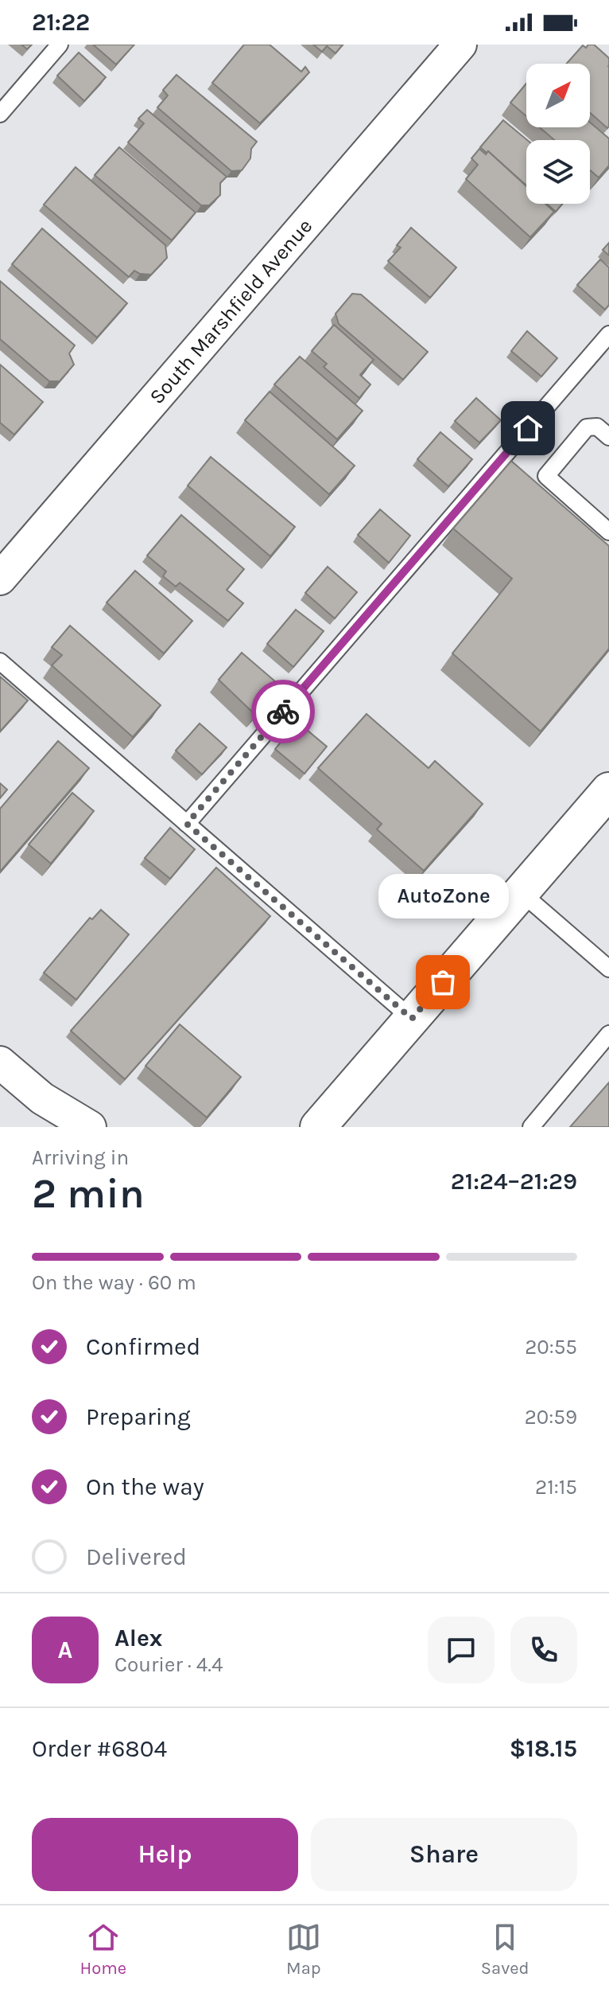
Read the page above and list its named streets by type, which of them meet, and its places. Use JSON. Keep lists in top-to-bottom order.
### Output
{
  "streets": {
    "street": ["South Marshfield Avenue"]
  },
  "places": ["AutoZone"],
  "north": "top right",
  "page": {
    "status": "21:22",
    "bubble": "AutoZone",
    "heading": ["2 min", "Arriving in", "21:24–21:29"],
    "panel": [
      "Alex",
      "Courier · 4.4",
      "Order #6804",
      "$18.15"
    ],
    "bar": "On the way · 60 m",
    "list": [
      ["Confirmed", "20:55"],
      ["Preparing", "20:59"],
      ["On the way", "21:15"],
      "Delivered"
    ],
    "round": "A",
    "buttons": ["Help", "Share"],
    "tabs": ["Home", "Map", "Saved"]
  }
}
